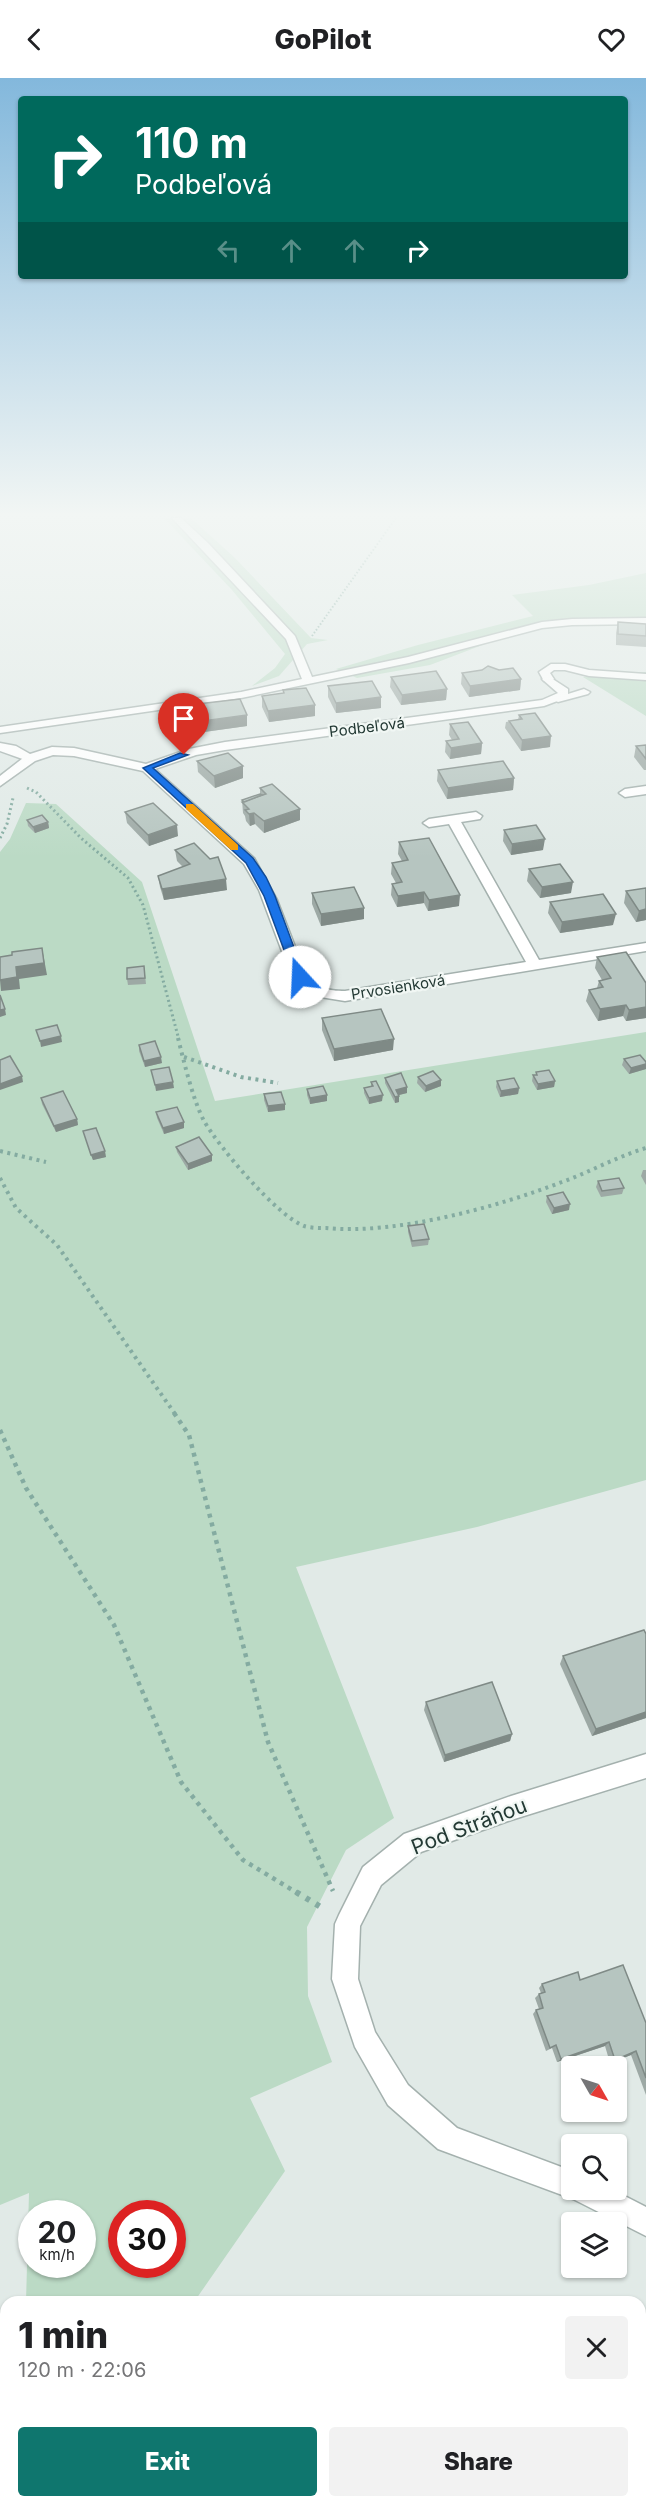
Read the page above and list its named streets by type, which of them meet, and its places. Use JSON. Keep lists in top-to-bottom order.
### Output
{
  "streets": {
    "street": ["Podbeľová", "Prvosienková", "Pod Stráňou"]
  },
  "crossings": [
    ["Podbeľová", "Prvosienková"]
  ],
  "north": "bottom right",
  "page": {
    "header": "GoPilot",
    "turn": ["110 m", "Podbeľová"],
    "speed": "20 km/h",
    "limit": "30",
    "heading": ["1 min", "120 m · 22:06"],
    "buttons": ["Exit", "Share"]
  }
}
